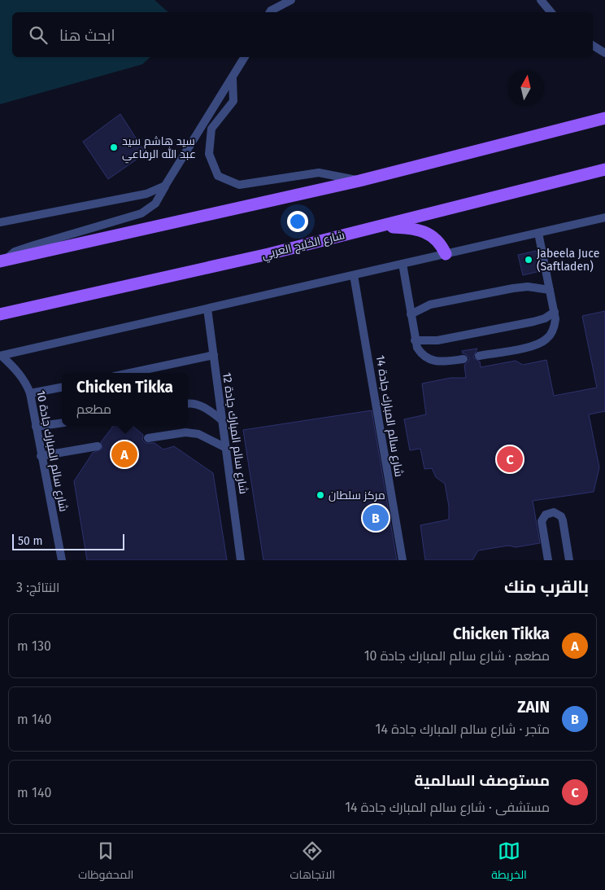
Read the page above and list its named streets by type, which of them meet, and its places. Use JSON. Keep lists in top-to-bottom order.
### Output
{
  "streets": {
    "main road": ["شارع الخليج العربي"],
    "street": ["شارع سالم المبارك جادة 14", "شارع سالم المبارك جادة 12", "شارع سالم المبارك جادة 10"]
  },
  "places": ["سيد هاشم سيد عبد الله الرفاعي", "Jabeela Juce (Saftladen)", "مركز سلطان"],
  "scale_bar": "50 m",
  "north": "top",
  "page": {
    "search": "ابحث هنا",
    "popup": ["Chicken Tikka", "مطعم"],
    "pins": ["A", "C", "B"],
    "scale": "50 m",
    "heading": ["بالقرب منك", "النتائج: 3"],
    "list": [
      {
        "mark": "A",
        "name": "Chicken Tikka",
        "note": "مطعم · شارع سالم المبارك جادة 10",
        "value": "130 m"
      },
      {
        "mark": "B",
        "name": "ZAIN",
        "note": "متجر · شارع سالم المبارك جادة 14",
        "value": "140 m"
      },
      {
        "mark": "C",
        "name": "مستوصف السالمية",
        "note": "مستشفى · شارع سالم المبارك جادة 14",
        "value": "140 m"
      }
    ],
    "nav": ["الخريطة", "الاتجاهات", "المحفوظات"]
  }
}
